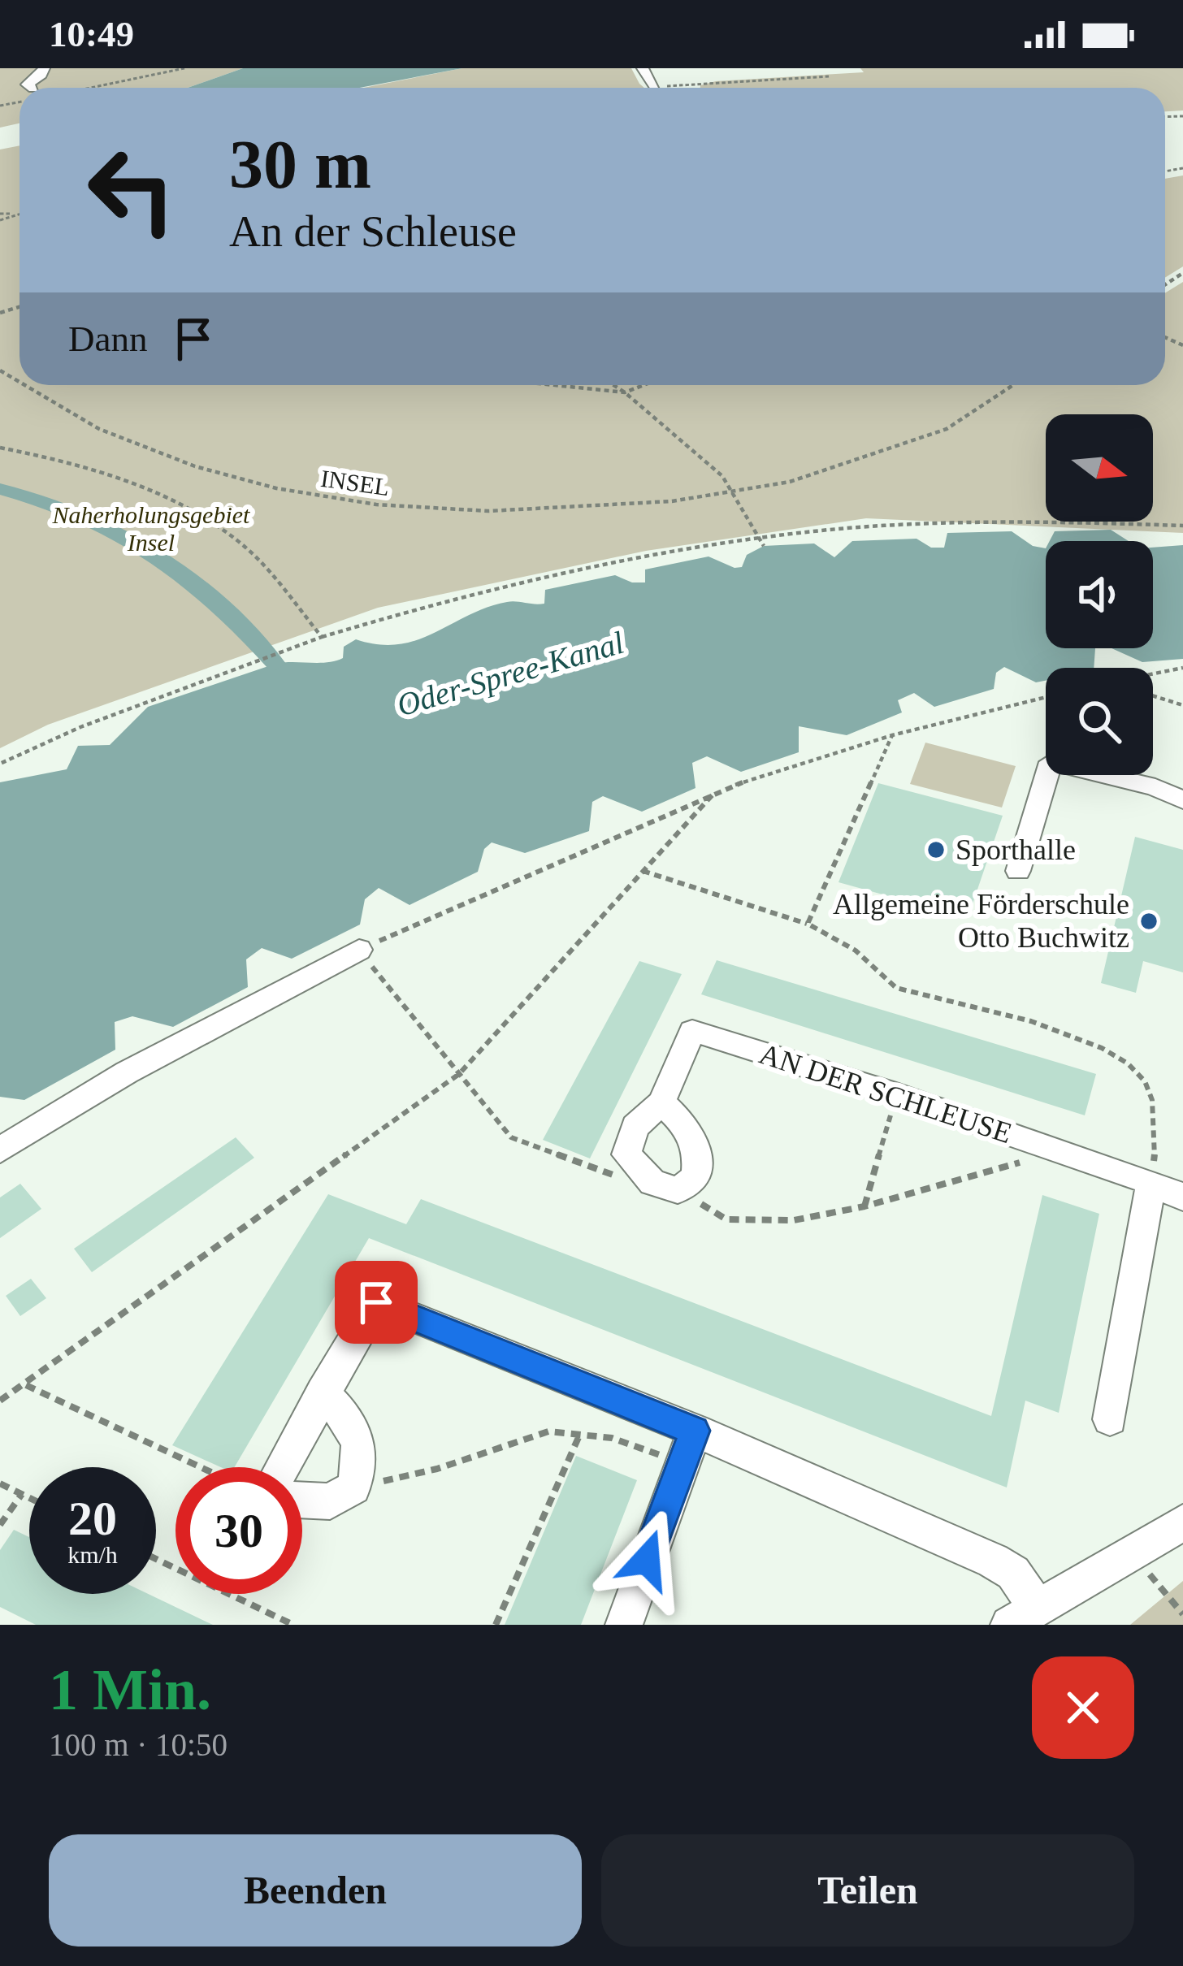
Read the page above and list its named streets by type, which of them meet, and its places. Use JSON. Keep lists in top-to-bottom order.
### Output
{
  "streets": {
    "street": ["AN DER SCHLEUSE"],
    "path": ["INSEL"]
  },
  "water": ["Oder-Spree-Kanal"],
  "parks": ["Naherholungsgebiet Insel"],
  "places": ["Sporthalle", "Allgemeine Förderschule Otto Buchwitz"],
  "north": "right",
  "page": {
    "status": "10:49",
    "turn": ["30 m", "An der Schleuse"],
    "then": "Dann",
    "speed": "20 km/h",
    "limit": "30",
    "heading": ["1 Min.", "100 m · 10:50"],
    "buttons": ["Beenden", "Teilen"]
  }
}
